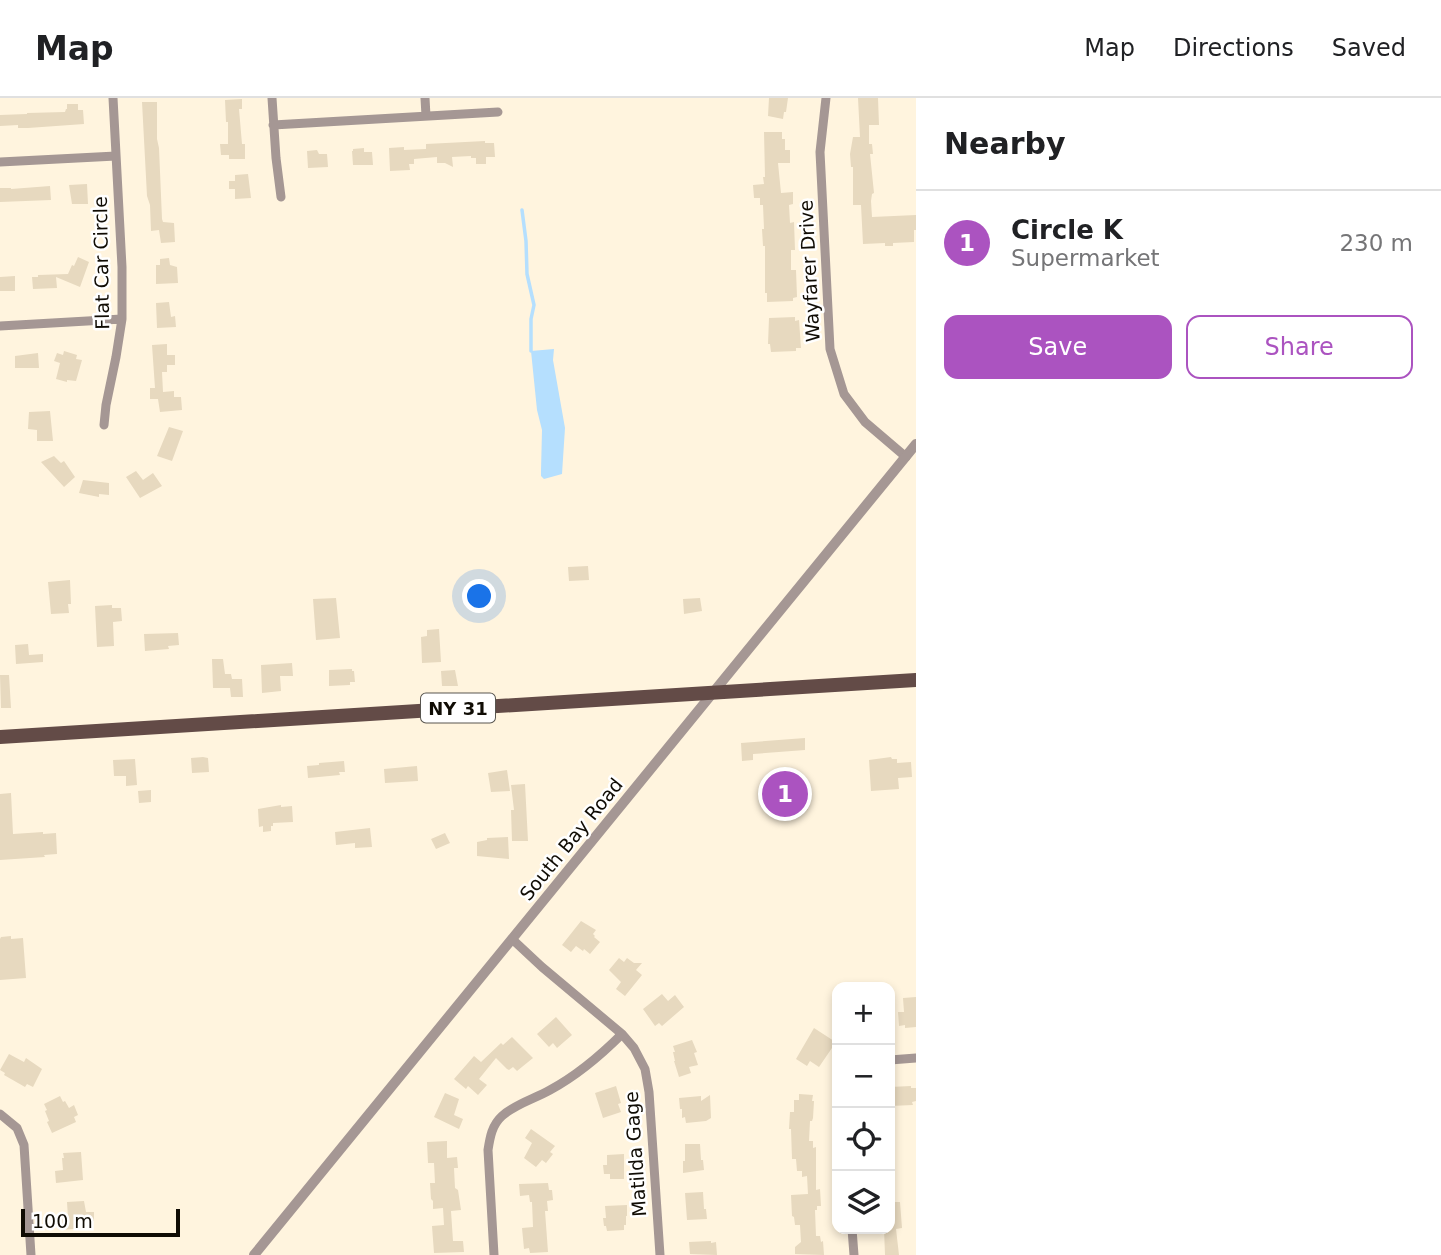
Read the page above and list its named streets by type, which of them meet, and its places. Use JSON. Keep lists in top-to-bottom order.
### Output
{
  "streets": {
    "main road": ["NY 31"],
    "street": [
      "Flat Car Circle",
      "Wayfarer Drive",
      "South Bay Road",
      "Matilda Gage"
    ]
  },
  "crossings": [
    ["Wayfarer Drive", "South Bay Road"],
    ["NY 31", "South Bay Road"],
    ["South Bay Road", "Matilda Gage"]
  ],
  "scale_bar": "100 m",
  "page": {
    "header": "Map",
    "nav": ["Map", "Directions", "Saved"],
    "heading": "Nearby",
    "list": [
      {
        "mark": "1",
        "name": "Circle K",
        "note": "Supermarket",
        "value": "230 m"
      }
    ],
    "buttons": ["Save", "Share"],
    "pins": "1",
    "map_buttons": ["+", "−"],
    "scale": "100 m"
  }
}
